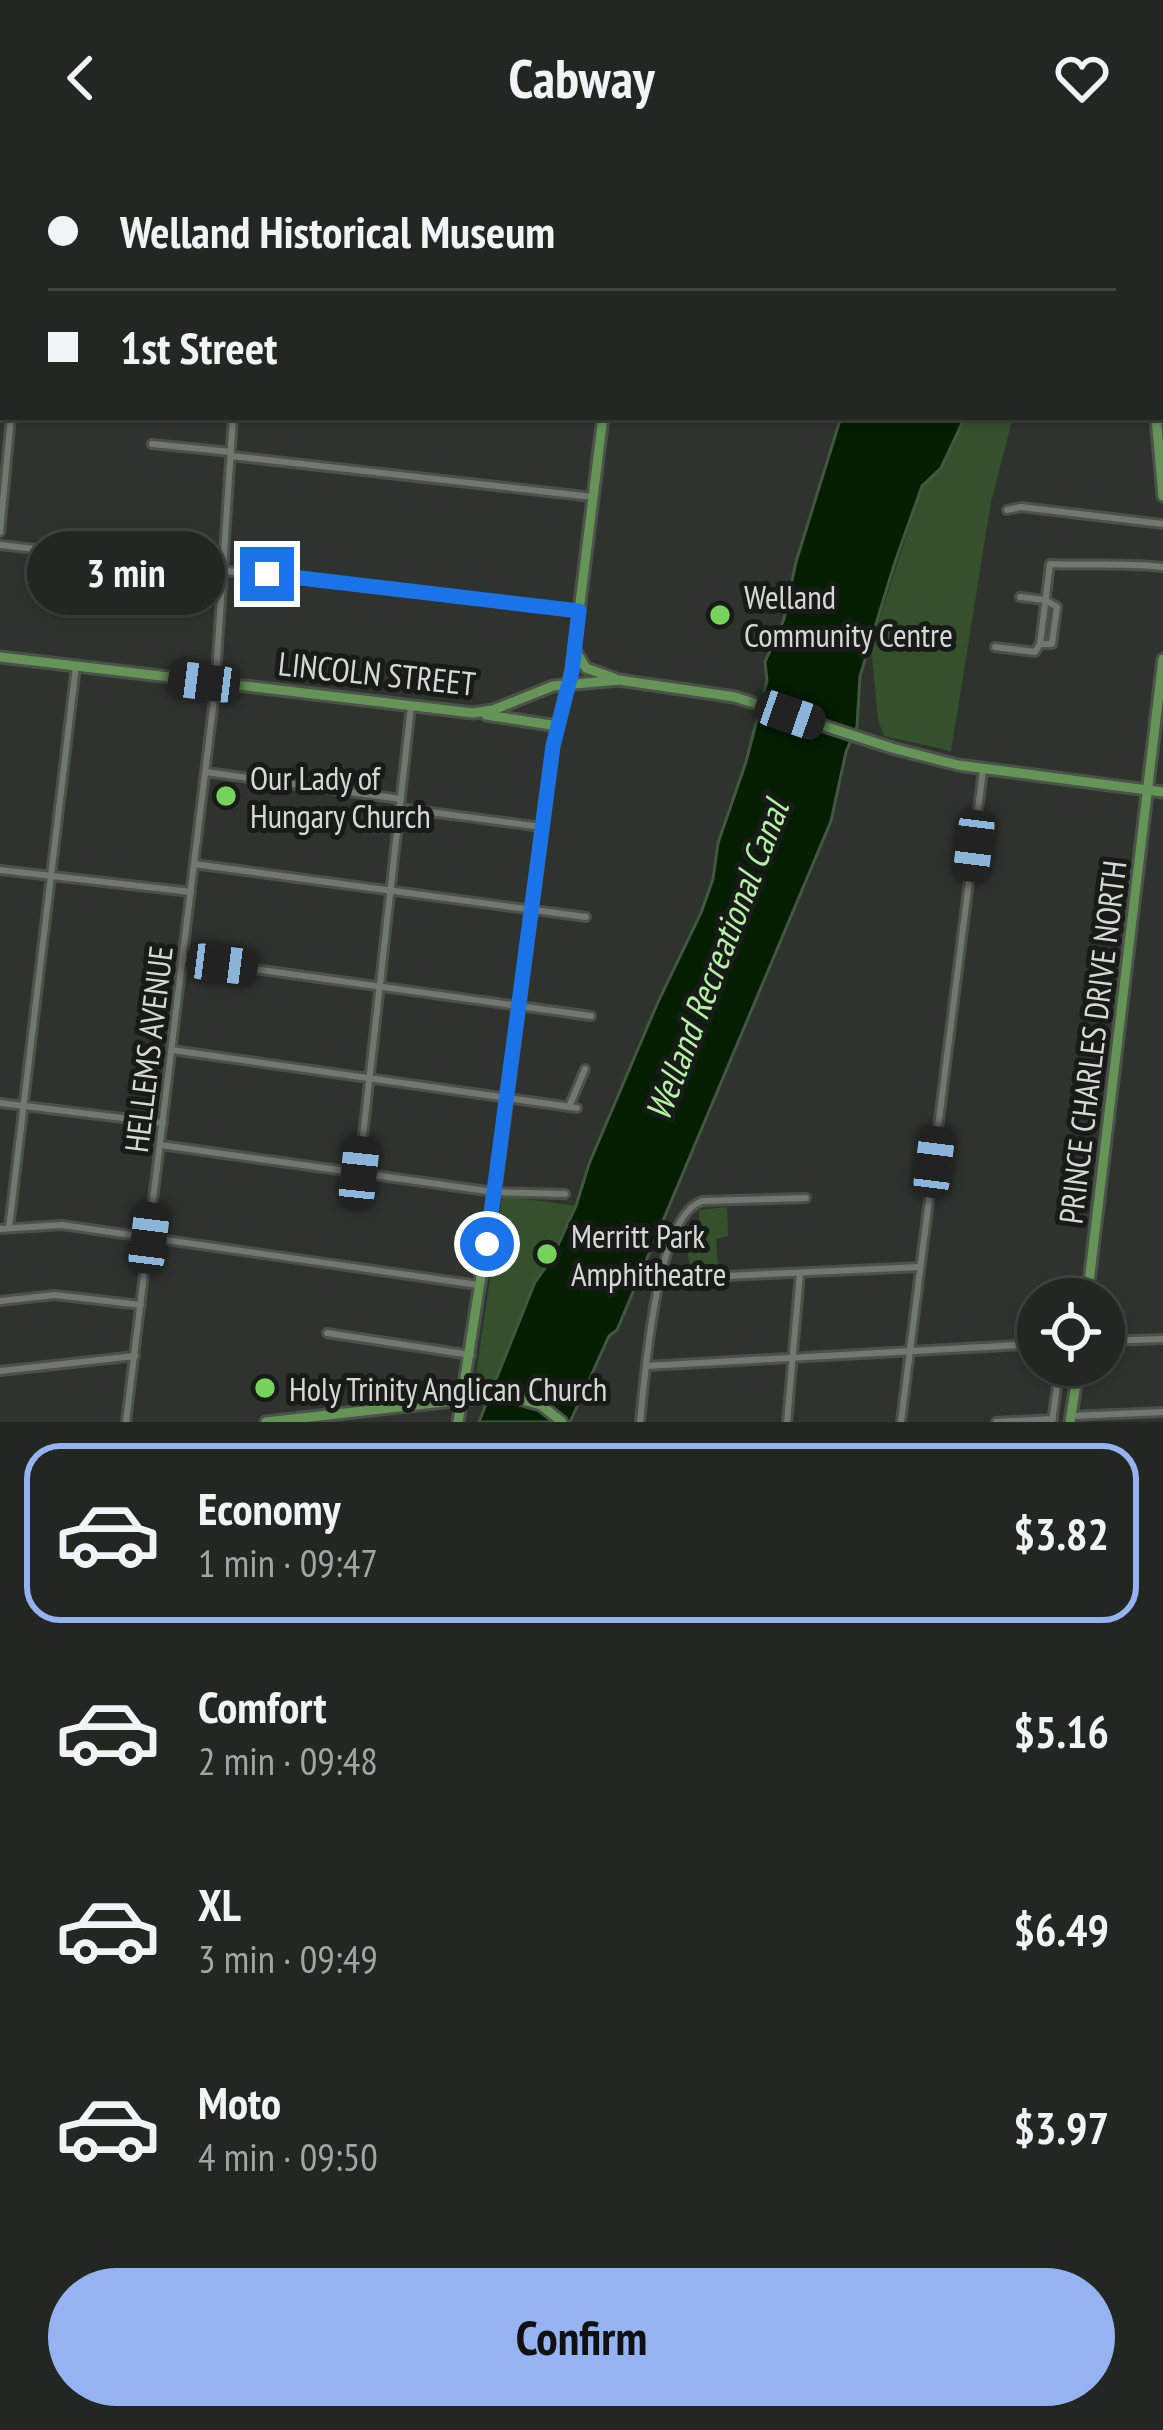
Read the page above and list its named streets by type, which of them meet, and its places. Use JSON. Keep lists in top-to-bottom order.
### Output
{
  "streets": {
    "main road": ["LINCOLN STREET", "PRINCE CHARLES DRIVE NORTH"],
    "street": ["HELLEMS AVENUE"]
  },
  "crossings": [
    ["LINCOLN STREET", "PRINCE CHARLES DRIVE NORTH"],
    ["LINCOLN STREET", "HELLEMS AVENUE"]
  ],
  "water": ["Welland Recreational Canal"],
  "places": [
    "Welland Community Centre",
    "Our Lady of Hungary Church",
    "Merritt Park Amphitheatre",
    "Holy Trinity Anglican Church"
  ],
  "page": {
    "header": "Cabway",
    "banner": ["Welland Historical Museum", "1st Street"],
    "bubble": "3 min",
    "list": [
      {
        "name": "Economy",
        "note": "1 min · 09:47",
        "value": "$3.82"
      },
      {
        "name": "Comfort",
        "note": "2 min · 09:48",
        "value": "$5.16"
      },
      {
        "name": "XL",
        "note": "3 min · 09:49",
        "value": "$6.49"
      },
      {
        "name": "Moto",
        "note": "4 min · 09:50",
        "value": "$3.97"
      }
    ],
    "buttons": "Confirm"
  }
}
